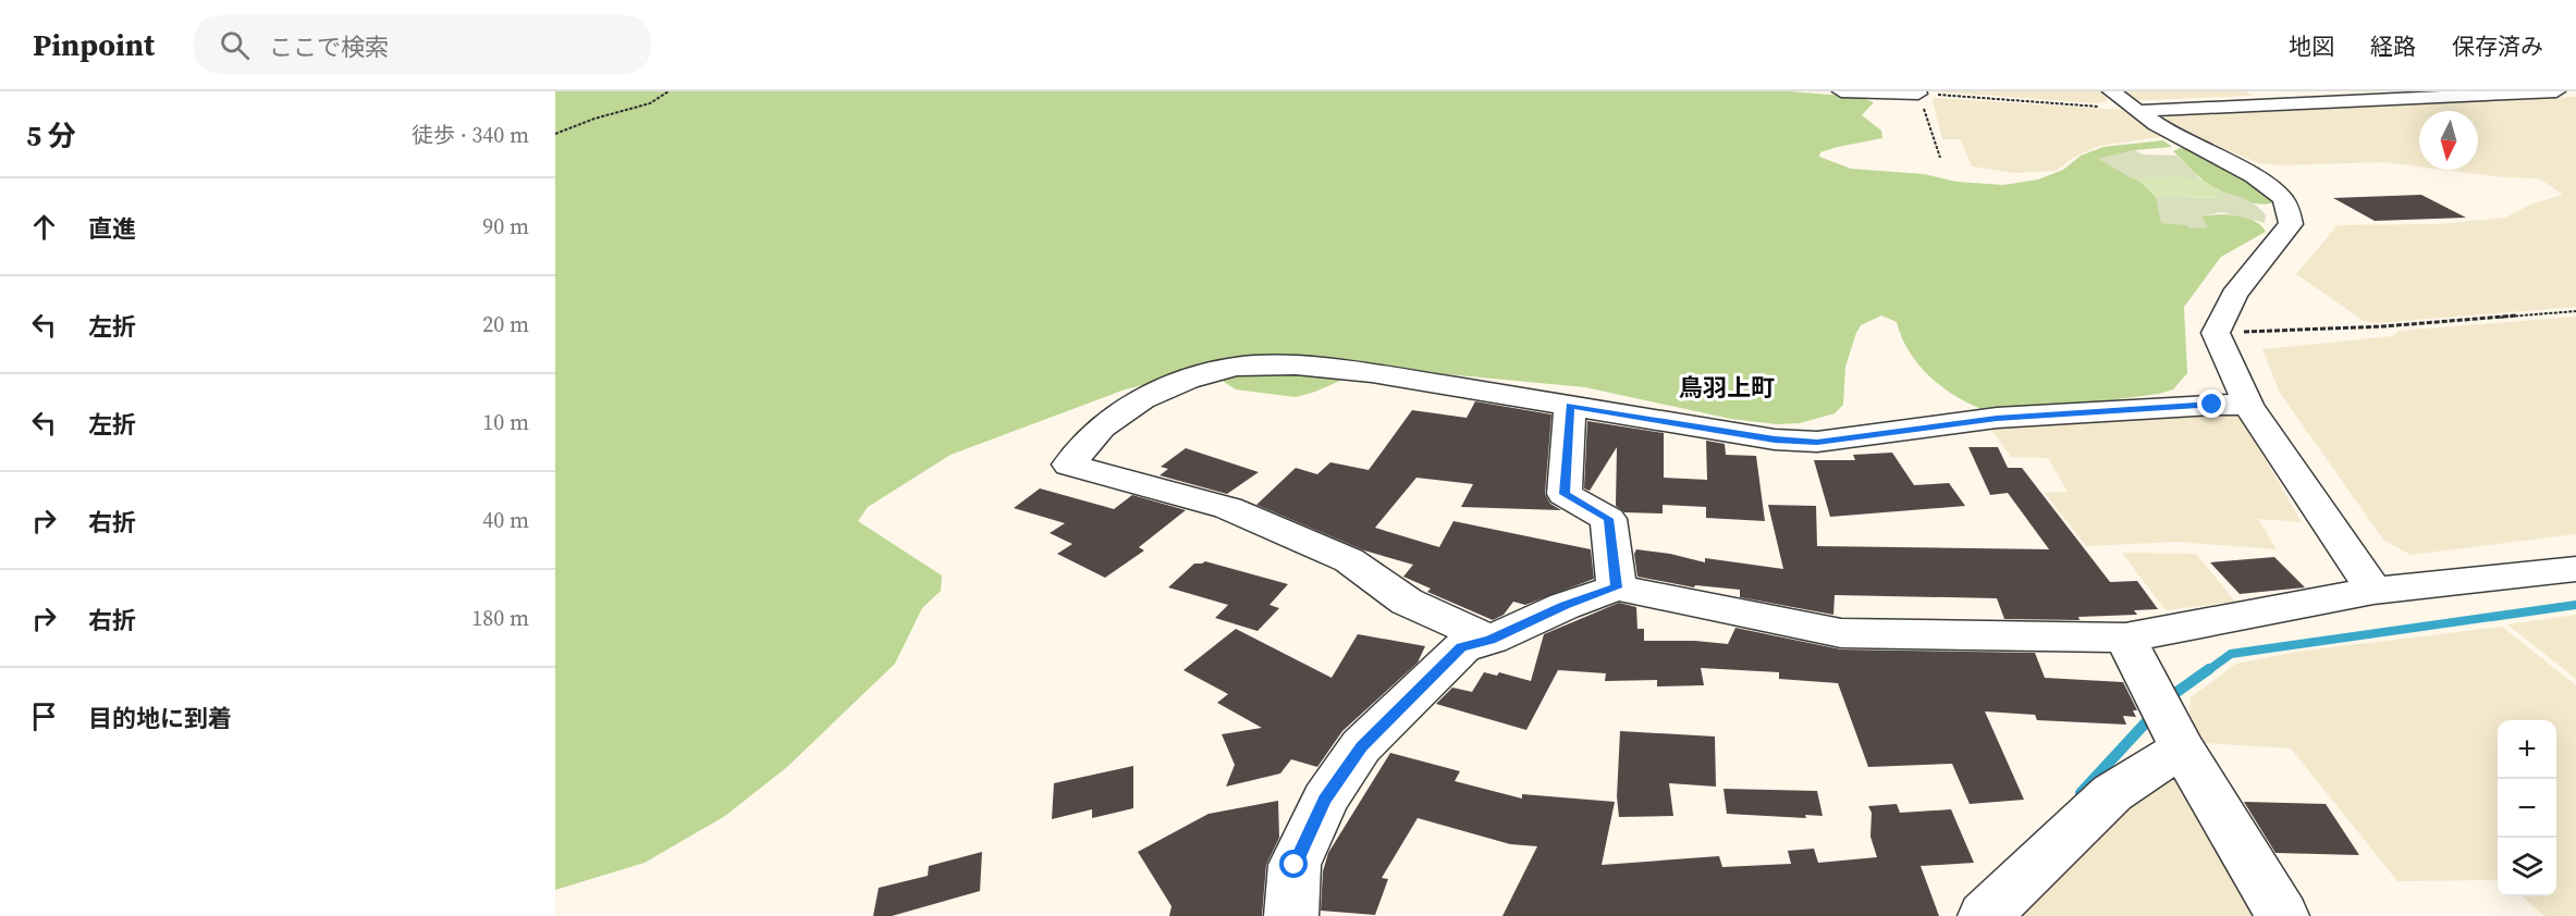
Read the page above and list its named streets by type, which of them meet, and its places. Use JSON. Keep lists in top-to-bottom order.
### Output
{
  "districts": ["鳥羽上町"],
  "north": "bottom",
  "page": {
    "header": "Pinpoint",
    "search": "ここで検索",
    "nav": ["地図", "経路", "保存済み"],
    "heading": ["5 分", "徒歩 · 340 m"],
    "list": [
      ["直進", "90 m"],
      ["左折", "20 m"],
      ["左折", "10 m"],
      ["右折", "40 m"],
      ["右折", "180 m"],
      "目的地に到着"
    ],
    "map_buttons": ["+", "−"]
  }
}
